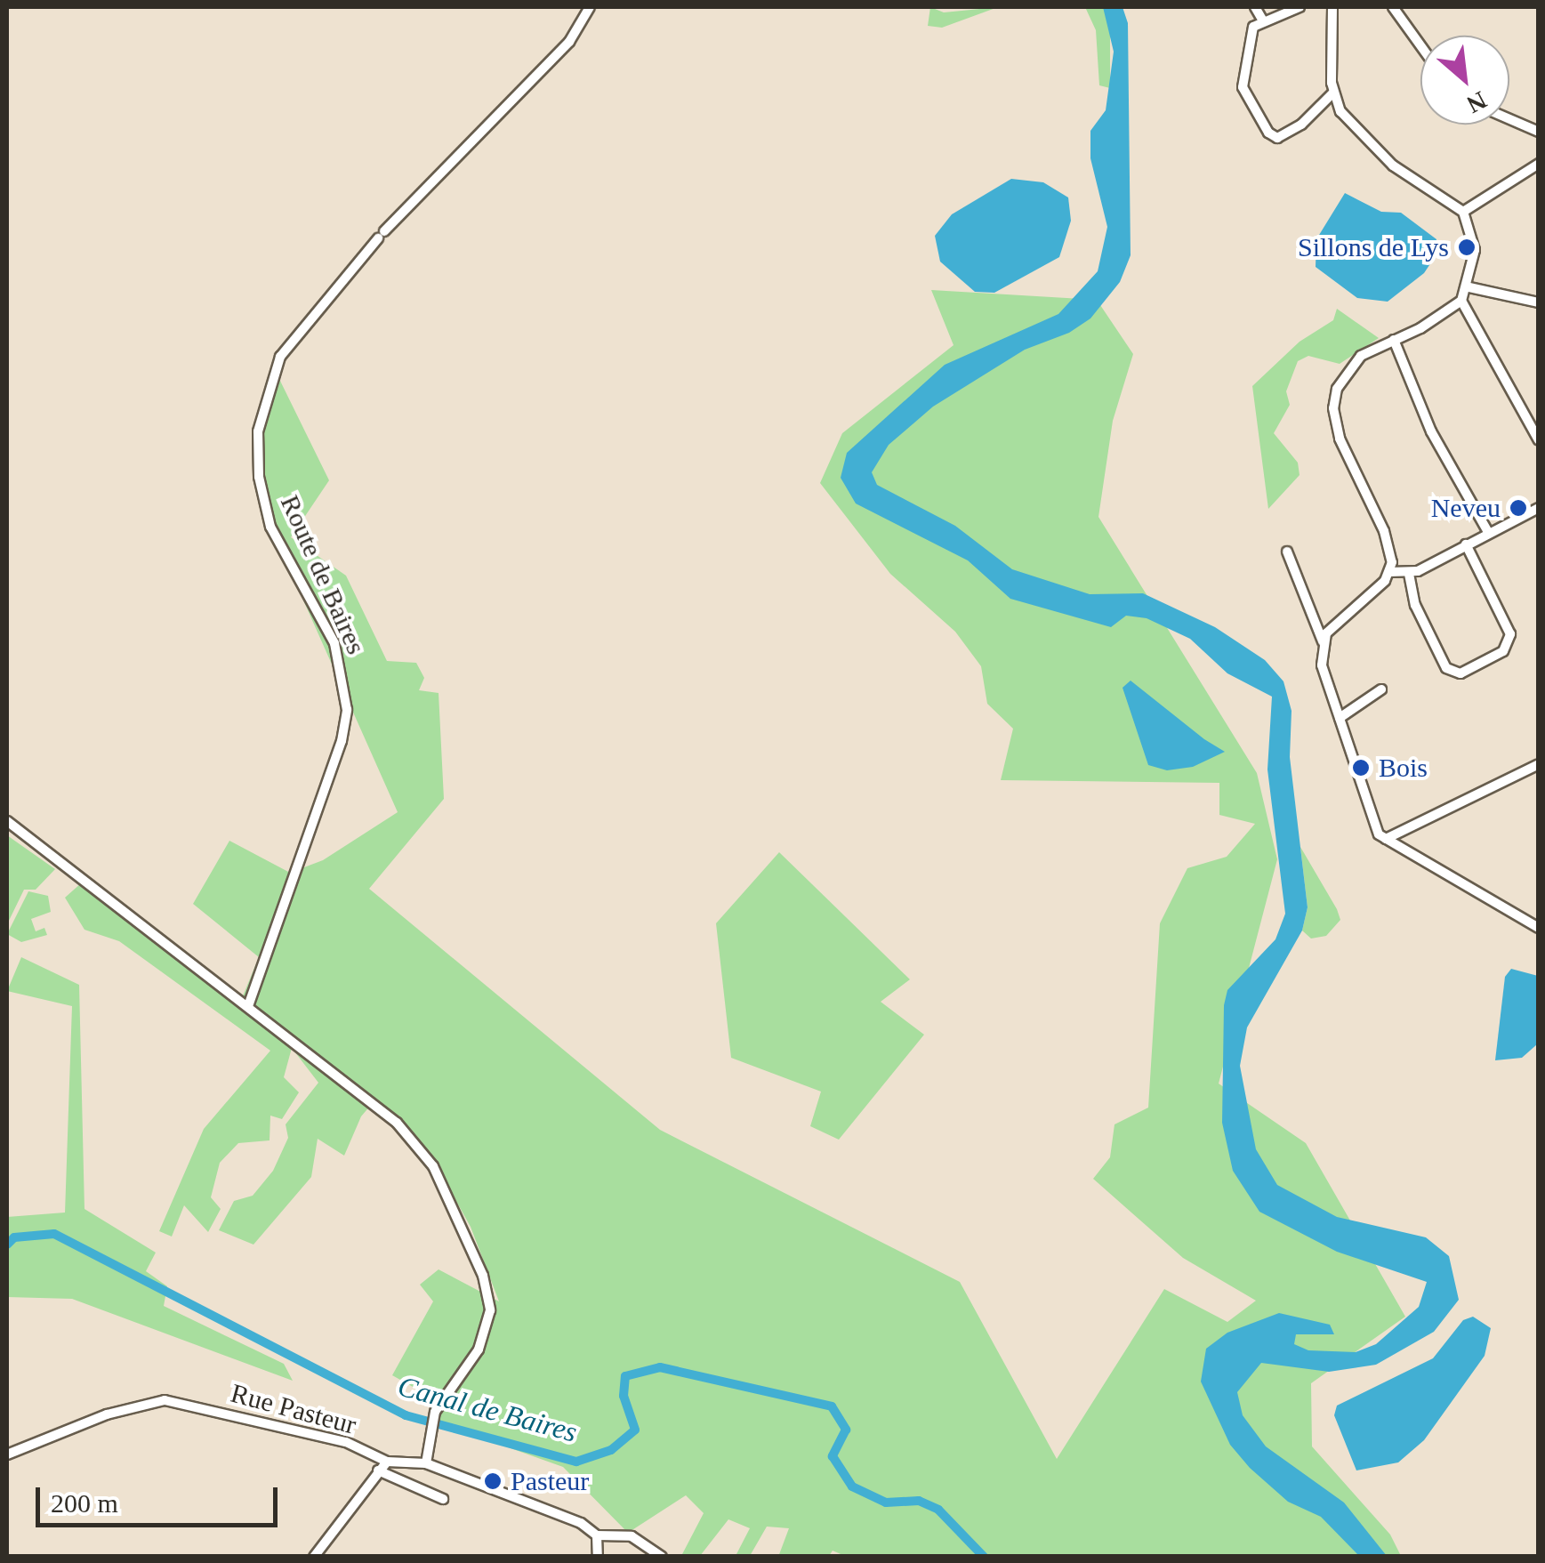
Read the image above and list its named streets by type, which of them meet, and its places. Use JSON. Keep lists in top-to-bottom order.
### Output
{
  "streets": {
    "street": ["Route de Baires", "Rue Pasteur"]
  },
  "water": ["Canal de Baires"],
  "places": [
    "Sillons de Lys",
    "Neveu",
    "Bois",
    "Pasteur"
  ],
  "scale_bar": "200 m",
  "north": "bottom right"
}
